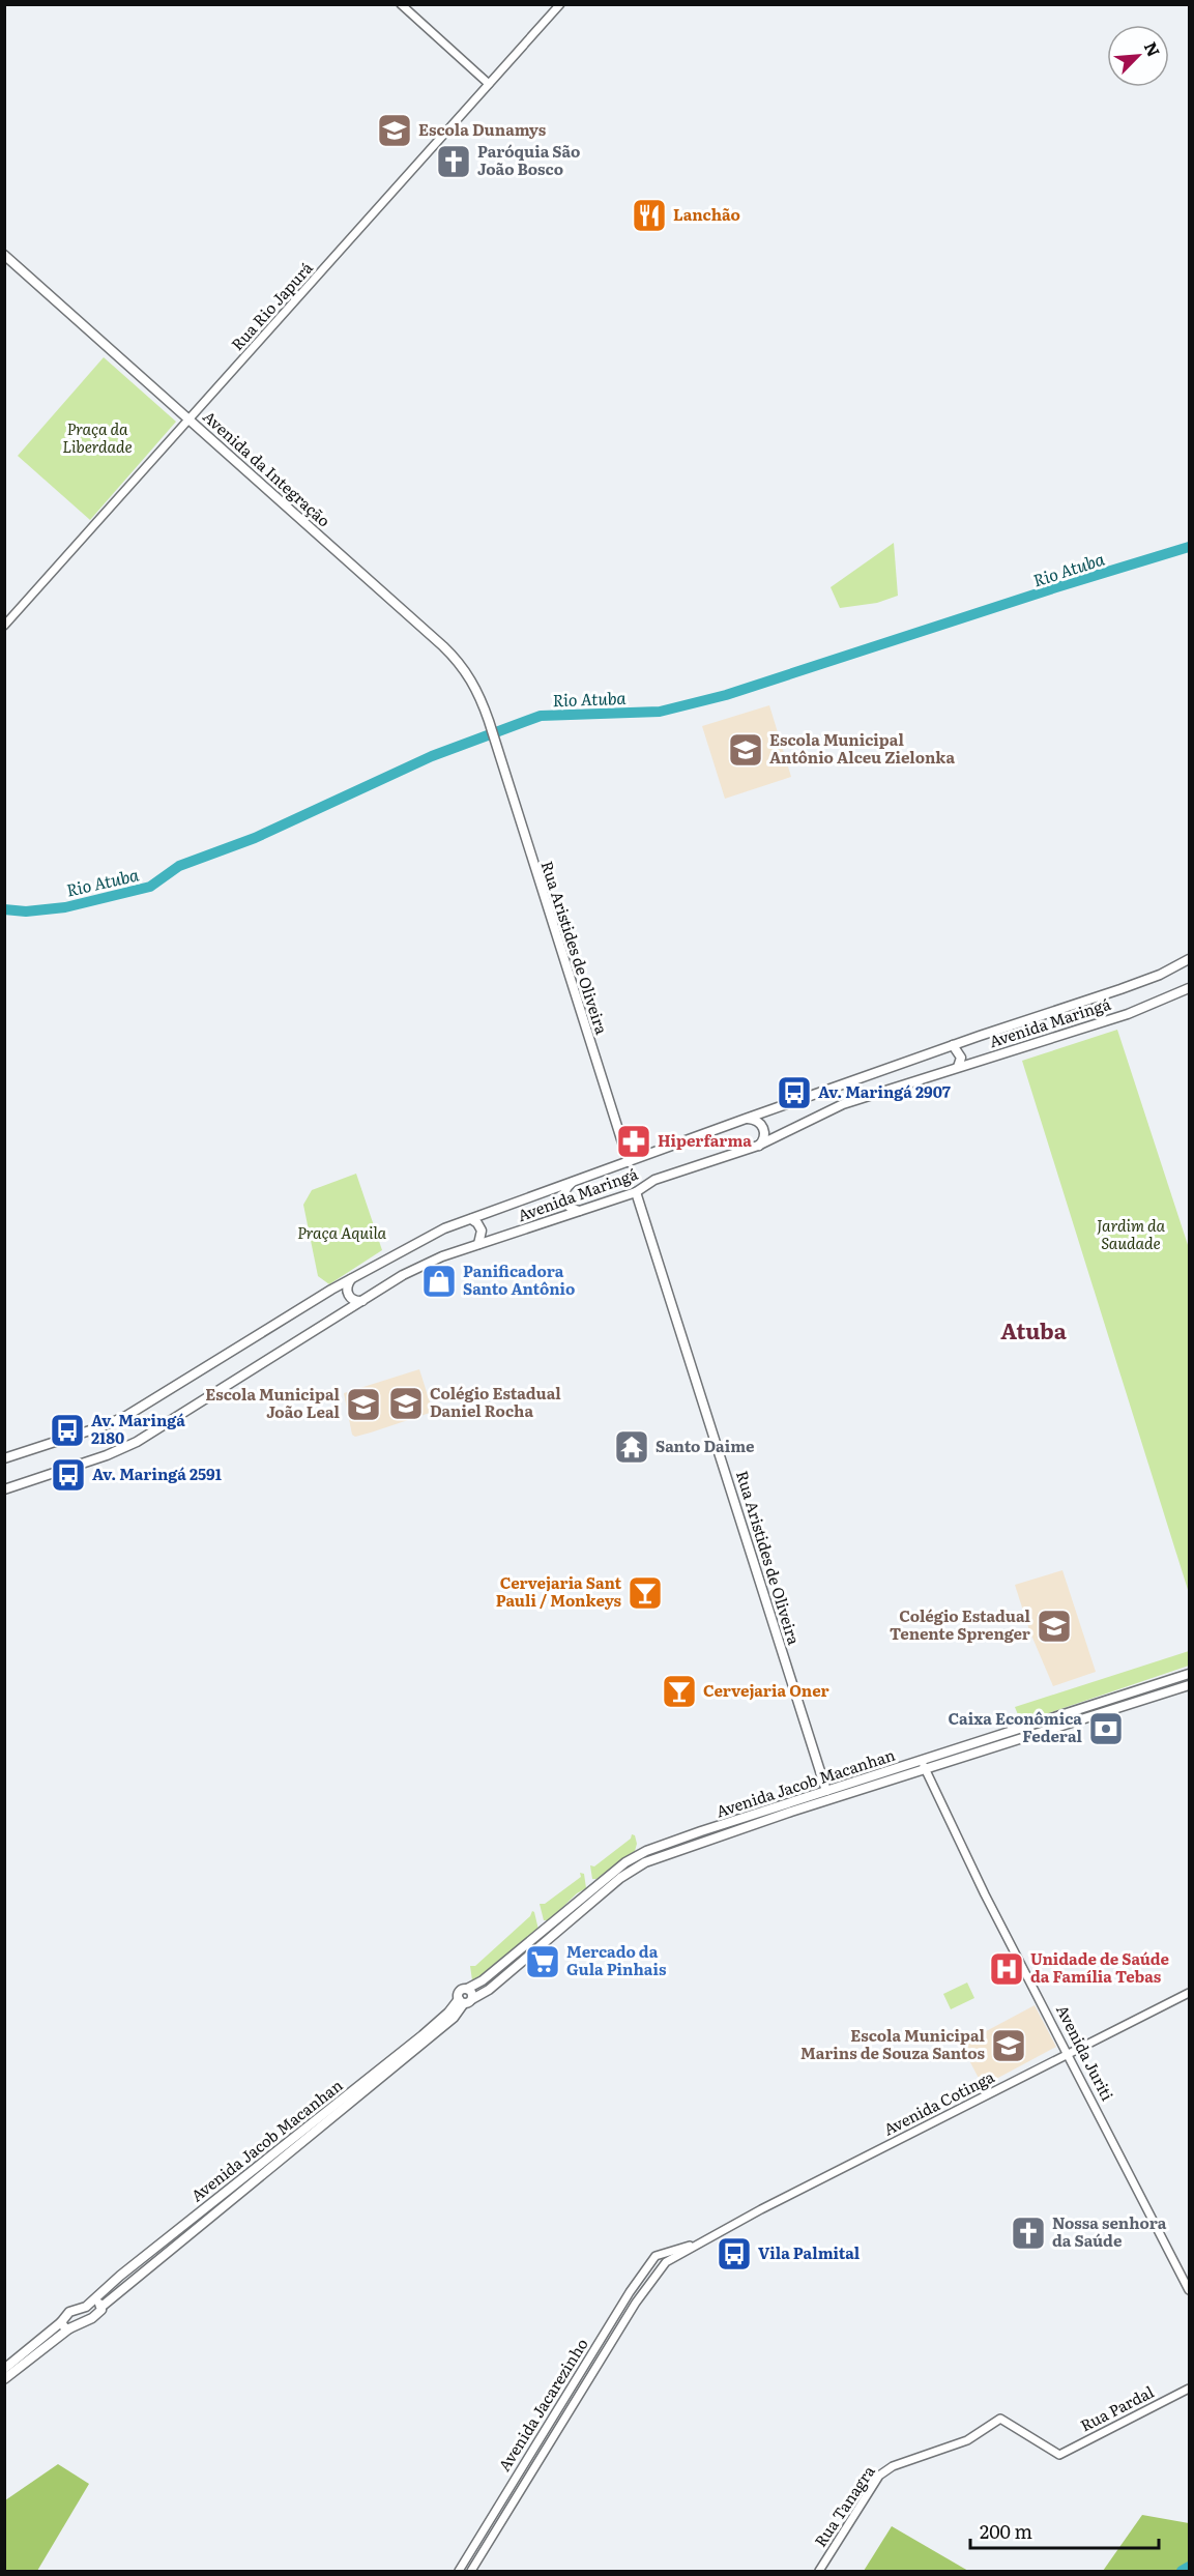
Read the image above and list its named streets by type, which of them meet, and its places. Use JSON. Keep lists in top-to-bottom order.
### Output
{
  "streets": {
    "main road": [
      "Avenida da Integração",
      "Rua Aristides de Oliveira",
      "Avenida Maringá",
      "Avenida Jacob Macanhan"
    ],
    "street": [
      "Rua Rio Japurá",
      "Avenida Juriti",
      "Avenida Cotinga",
      "Avenida Jacarezinho",
      "Rua Pardal",
      "Rua Tanagra"
    ]
  },
  "crossings": [
    ["Rua Rio Japurá", "Avenida da Integração"],
    ["Avenida da Integração", "Rua Aristides de Oliveira"],
    ["Rua Aristides de Oliveira", "Avenida Maringá"],
    ["Rua Aristides de Oliveira", "Avenida Jacob Macanhan"],
    ["Avenida Jacob Macanhan", "Avenida Juriti"],
    ["Avenida Juriti", "Avenida Cotinga"],
    ["Avenida Cotinga", "Avenida Jacarezinho"],
    ["Rua Pardal", "Rua Tanagra"]
  ],
  "districts": ["Atuba"],
  "water": ["Rio Atuba"],
  "parks": ["Praça da Liberdade", "Jardim da Saudade", "Praça Aquila"],
  "places": {
    "school or university": [
      "Escola Dunamys",
      "Escola Municipal Antônio Alceu Zielonka",
      "Colégio Estadual Daniel Rocha",
      "Escola Municipal João Leal",
      "Colégio Estadual Tenente Sprenger",
      "Escola Municipal Marins de Souza Santos"
    ],
    "church": ["Paróquia São João Bosco", "Nossa senhora da Saúde"],
    "restaurant": ["Lanchão"],
    "bus stop": [
      "Av. Maringá 2907",
      "Av. Maringá 2180",
      "Av. Maringá 2591",
      "Vila Palmital"
    ],
    "pharmacy": ["Hiperfarma"],
    "shop": ["Panificadora Santo Antônio"],
    "temple": ["Santo Daime"],
    "bar": ["Cervejaria Sant Pauli / Monkeys", "Cervejaria Oner"],
    "bank": ["Caixa Econômica Federal"],
    "supermarket": ["Mercado da Gula Pinhais"],
    "hospital": ["Unidade de Saúde da Família Tebas"]
  },
  "scale_bar": "200 m",
  "north": "top right"
}
